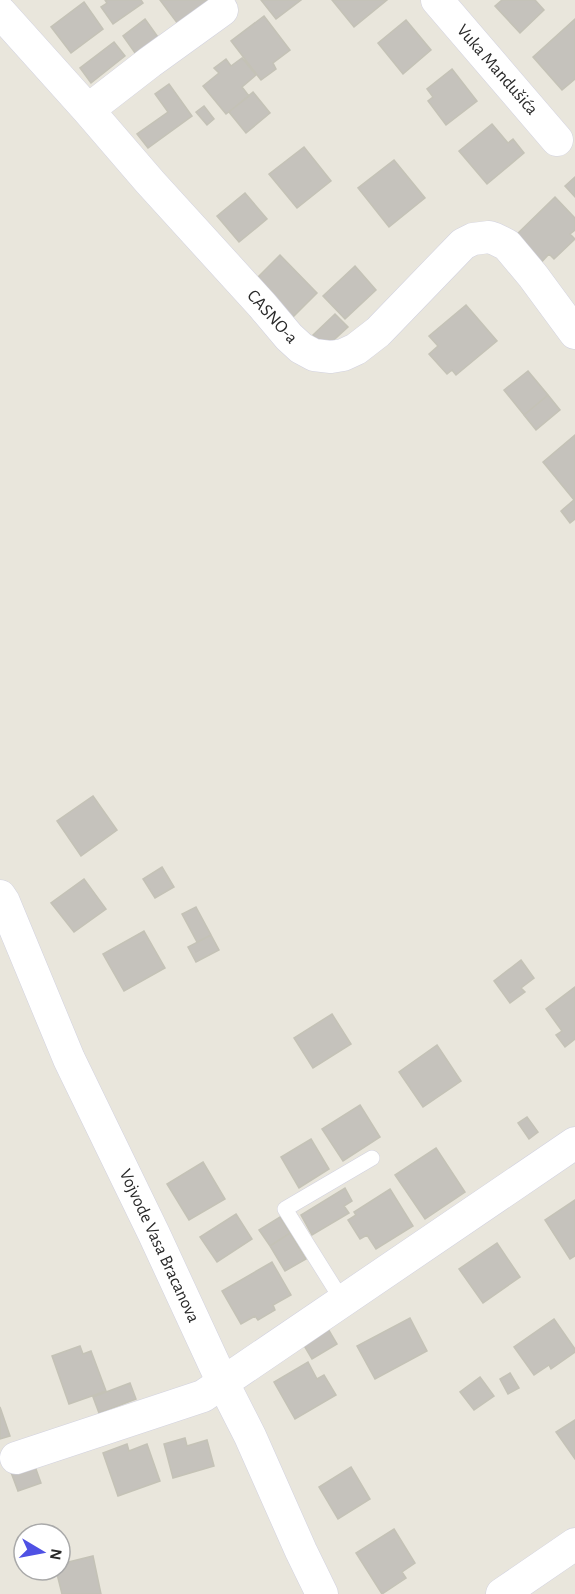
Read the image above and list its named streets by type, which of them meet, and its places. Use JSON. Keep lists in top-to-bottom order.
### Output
{
  "streets": {
    "street": ["Vuka Mandušića", "CASNO-a", "Vojvode Vasa Bracanova"]
  },
  "north": "right"
}
